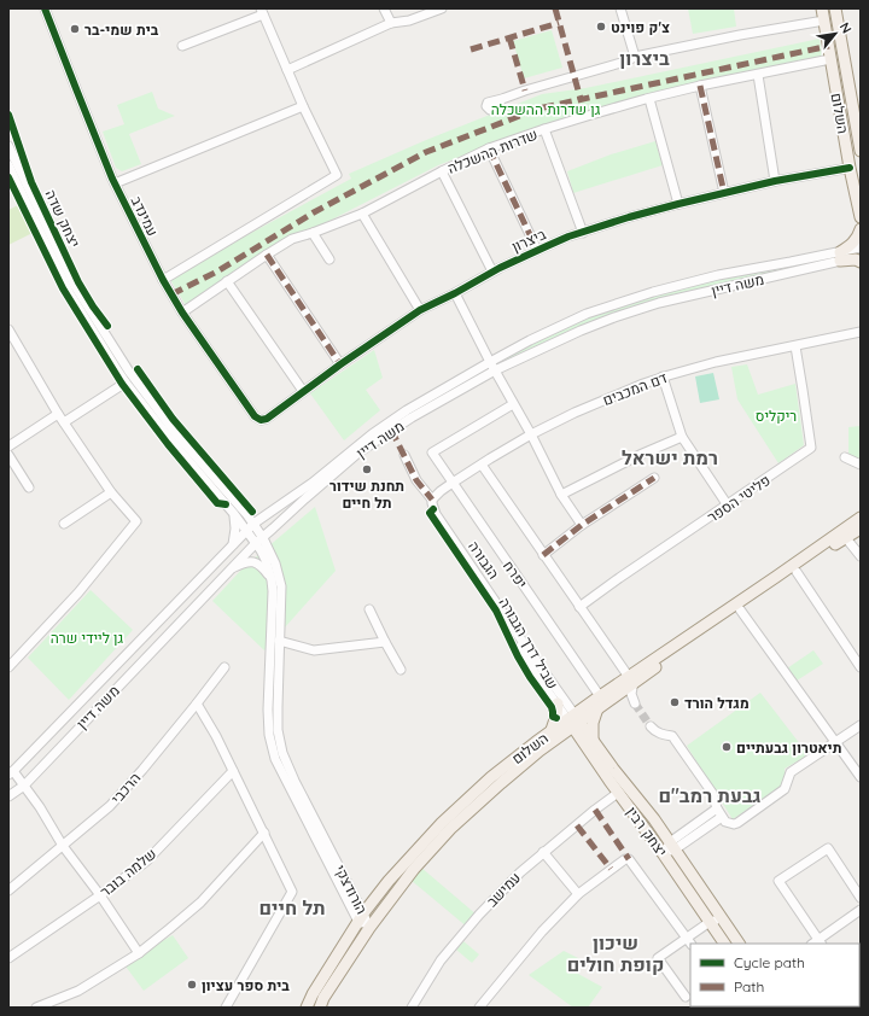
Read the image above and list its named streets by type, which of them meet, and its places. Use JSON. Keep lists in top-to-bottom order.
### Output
{
  "streets": {
    "main road": ["השלום", "יצחק רבין"],
    "street": [
      "שדרות ההשכלה",
      "עמינדב",
      "יצחק שדה",
      "ביצרון",
      "משה דיין",
      "דם המכבים",
      "פליטי הספר",
      "הגבורה",
      "יפרח",
      "הרכבי",
      "שלמה בובר",
      "הורודצקי",
      "עמישב"
    ],
    "cycle path": ["שביל דרך הגבורה"]
  },
  "crossings": [
    ["השלום", "שדרות ההשכלה"],
    ["השלום", "ביצרון"],
    ["השלום", "הגבורה"],
    ["השלום", "יפרח"],
    ["השלום", "יצחק רבין"],
    ["השלום", "הורודצקי"],
    ["שדרות ההשכלה", "עמינדב"],
    ["עמינדב", "ביצרון"],
    ["יצחק שדה", "משה דיין"],
    ["יצחק שדה", "הורודצקי"],
    ["משה דיין", "הורודצקי"],
    ["דם המכבים", "פליטי הספר"],
    ["דם המכבים", "הגבורה"],
    ["דם המכבים", "יפרח"],
    ["הגבורה", "יצחק רבין"],
    ["יצחק רבין", "עמישב"]
  ],
  "districts": [
    "ביצרון",
    "רמת ישראל",
    "גבעת רמב\"ם",
    "תל חיים",
    "שיכון קופת חולים"
  ],
  "parks": ["גן שדרות ההשכלה", "ריקליס", "גן ליידי שרה"],
  "places": [
    "צ'ק פוינט",
    "בית שמי-בר",
    "תחנת שידור תל חיים",
    "מגדל הורד",
    "תיאטרון גבעתיים",
    "בית ספר עציון"
  ],
  "legend": ["Cycle path", "Path"],
  "north": "top right"
}
